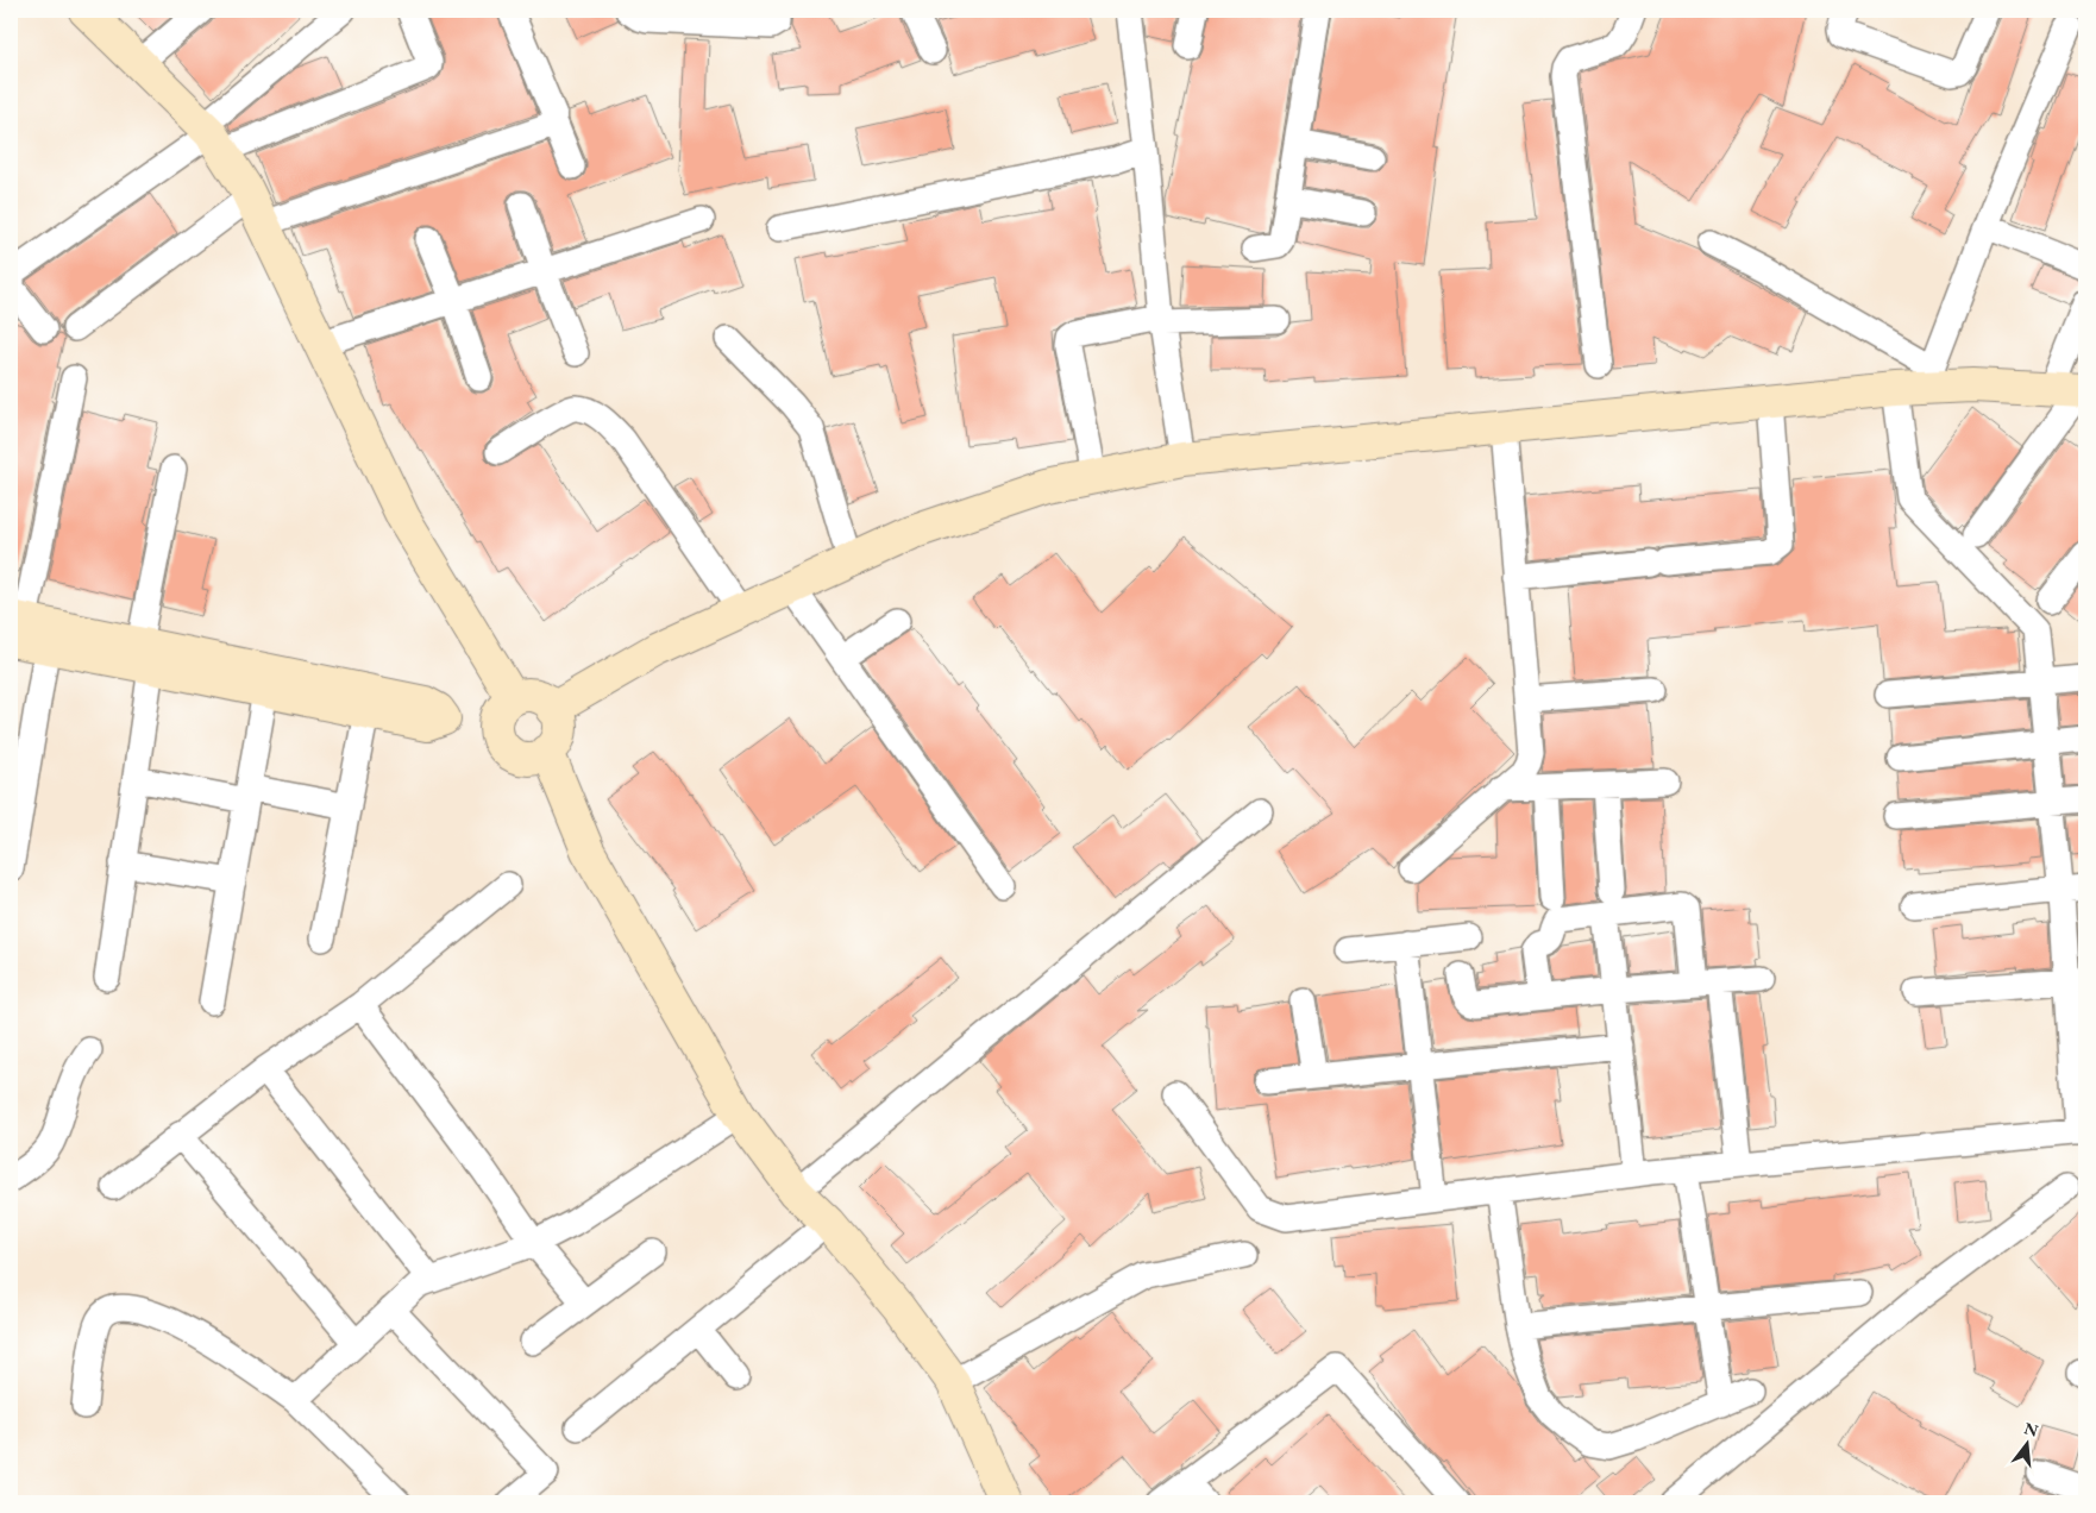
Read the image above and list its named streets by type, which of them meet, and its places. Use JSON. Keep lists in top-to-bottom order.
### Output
{
  "north": "top"
}
